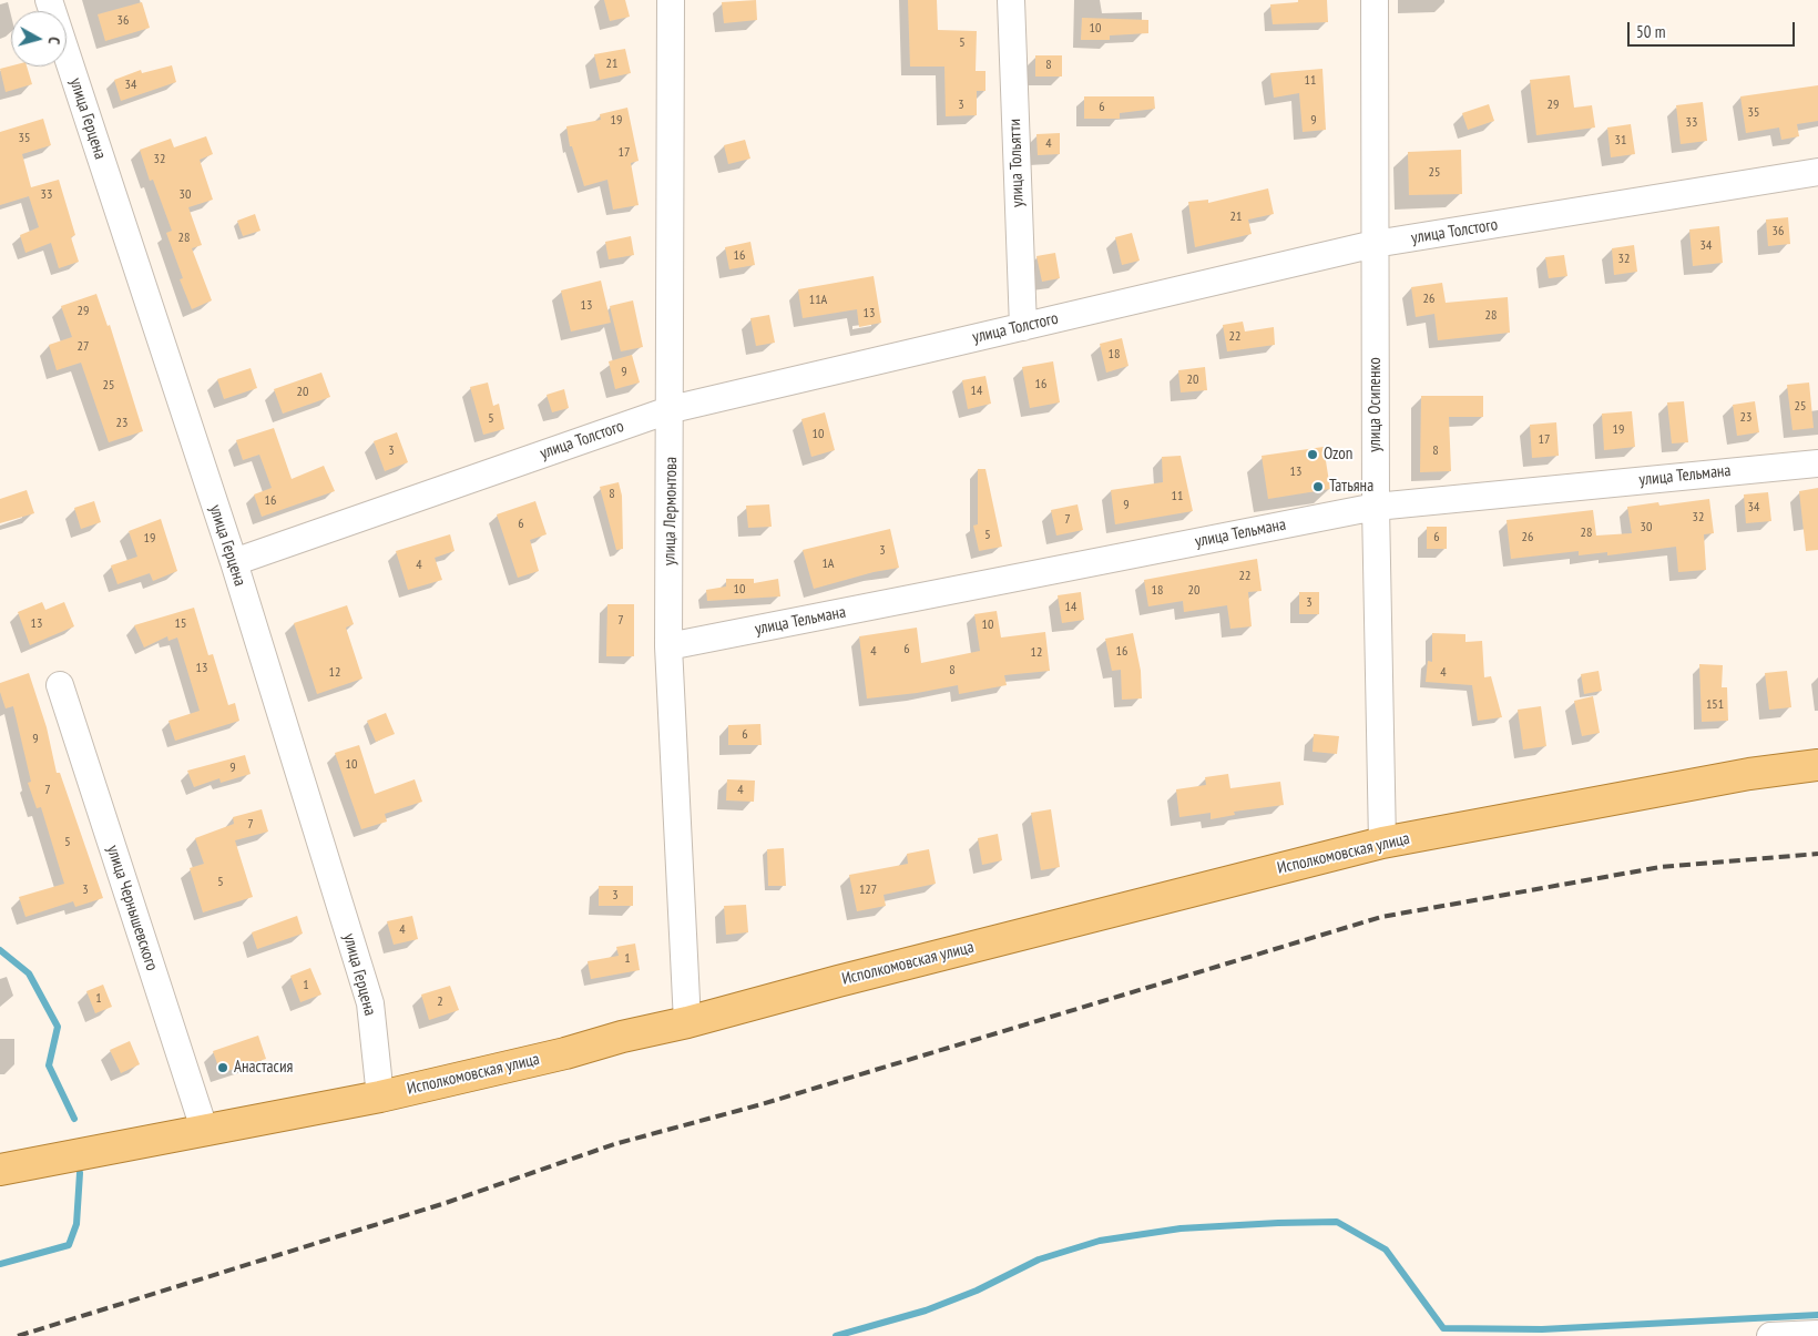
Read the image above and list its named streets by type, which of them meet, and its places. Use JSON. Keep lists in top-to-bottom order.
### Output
{
  "streets": {
    "main road": ["Исполкомовская улица"],
    "street": [
      "улица Герцена",
      "улица Тольятти",
      "улица Толстого",
      "улица Осипенко",
      "улица Тельмана",
      "улица Лермонтова",
      "улица Чернышевского"
    ]
  },
  "crossings": [
    ["улица Герцена", "улица Толстого"],
    ["улица Герцена", "Исполкомовская улица"],
    ["улица Тольятти", "улица Толстого"],
    ["улица Толстого", "улица Осипенко"],
    ["улица Толстого", "улица Лермонтова"],
    ["улица Осипенко", "улица Тельмана"],
    ["улица Осипенко", "Исполкомовская улица"],
    ["улица Тельмана", "улица Лермонтова"],
    ["улица Лермонтова", "Исполкомовская улица"],
    ["Исполкомовская улица", "улица Чернышевского"]
  ],
  "places": ["Ozon", "Татьяна", "Анастасия"],
  "house_numbers": [
    "36",
    "10",
    "5",
    "21",
    "8",
    "11",
    "34",
    "3",
    "29",
    "6",
    "35",
    "19",
    "9",
    "33",
    "35",
    "31",
    "4",
    "17",
    "32",
    "25",
    "33",
    "30",
    "21",
    "36",
    "28",
    "34",
    "16",
    "32",
    "26",
    "11А",
    "13",
    "29",
    "13",
    "28",
    "22",
    "27",
    "18",
    "9",
    "20",
    "16",
    "25",
    "14",
    "20",
    "25",
    "23",
    "5",
    "23",
    "19",
    "10",
    "17",
    "3",
    "8",
    "13",
    "8",
    "11",
    "16",
    "9",
    "34",
    "32",
    "7",
    "6",
    "30",
    "28",
    "5",
    "6",
    "26",
    "19",
    "3",
    "1А",
    "4",
    "22",
    "10",
    "18",
    "20",
    "3",
    "14",
    "7",
    "13",
    "15",
    "10",
    "6",
    "4",
    "16",
    "12",
    "13",
    "8",
    "12",
    "4",
    "151",
    "6",
    "9",
    "10",
    "9",
    "7",
    "4",
    "7",
    "5",
    "5",
    "3",
    "127",
    "3",
    "4",
    "1",
    "1",
    "1",
    "2"
  ],
  "scale_bar": "50 m",
  "north": "right"
}
